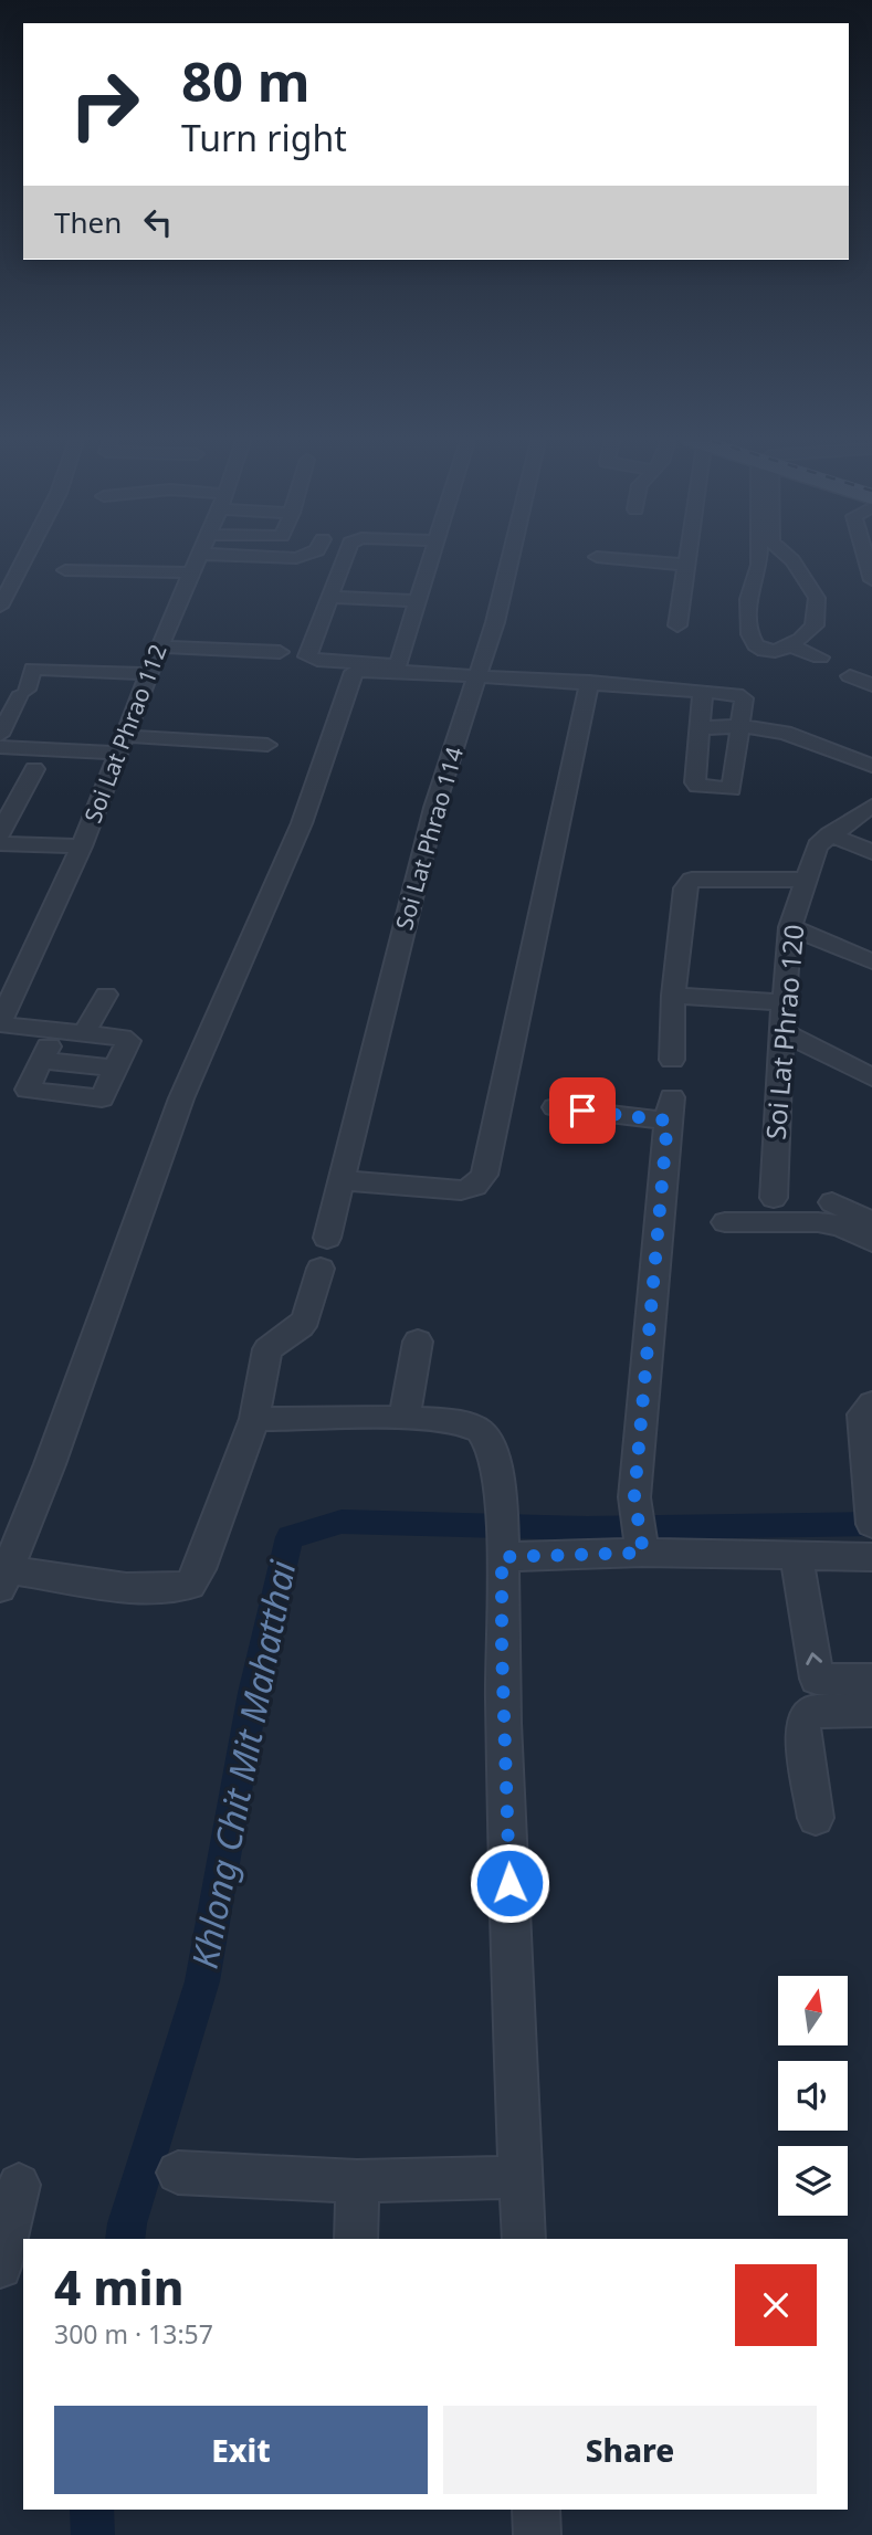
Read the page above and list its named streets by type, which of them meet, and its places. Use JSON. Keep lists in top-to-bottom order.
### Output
{
  "streets": {
    "street": ["Soi Lat Phrao 112", "Soi Lat Phrao 114", "Soi Lat Phrao 120"]
  },
  "water": ["Khlong Chit Mit Mahatthai"],
  "north": "top",
  "page": {
    "turn": ["80 m", "Turn right"],
    "then": "Then",
    "heading": ["4 min", "300 m · 13:57"],
    "buttons": ["Exit", "Share"]
  }
}
